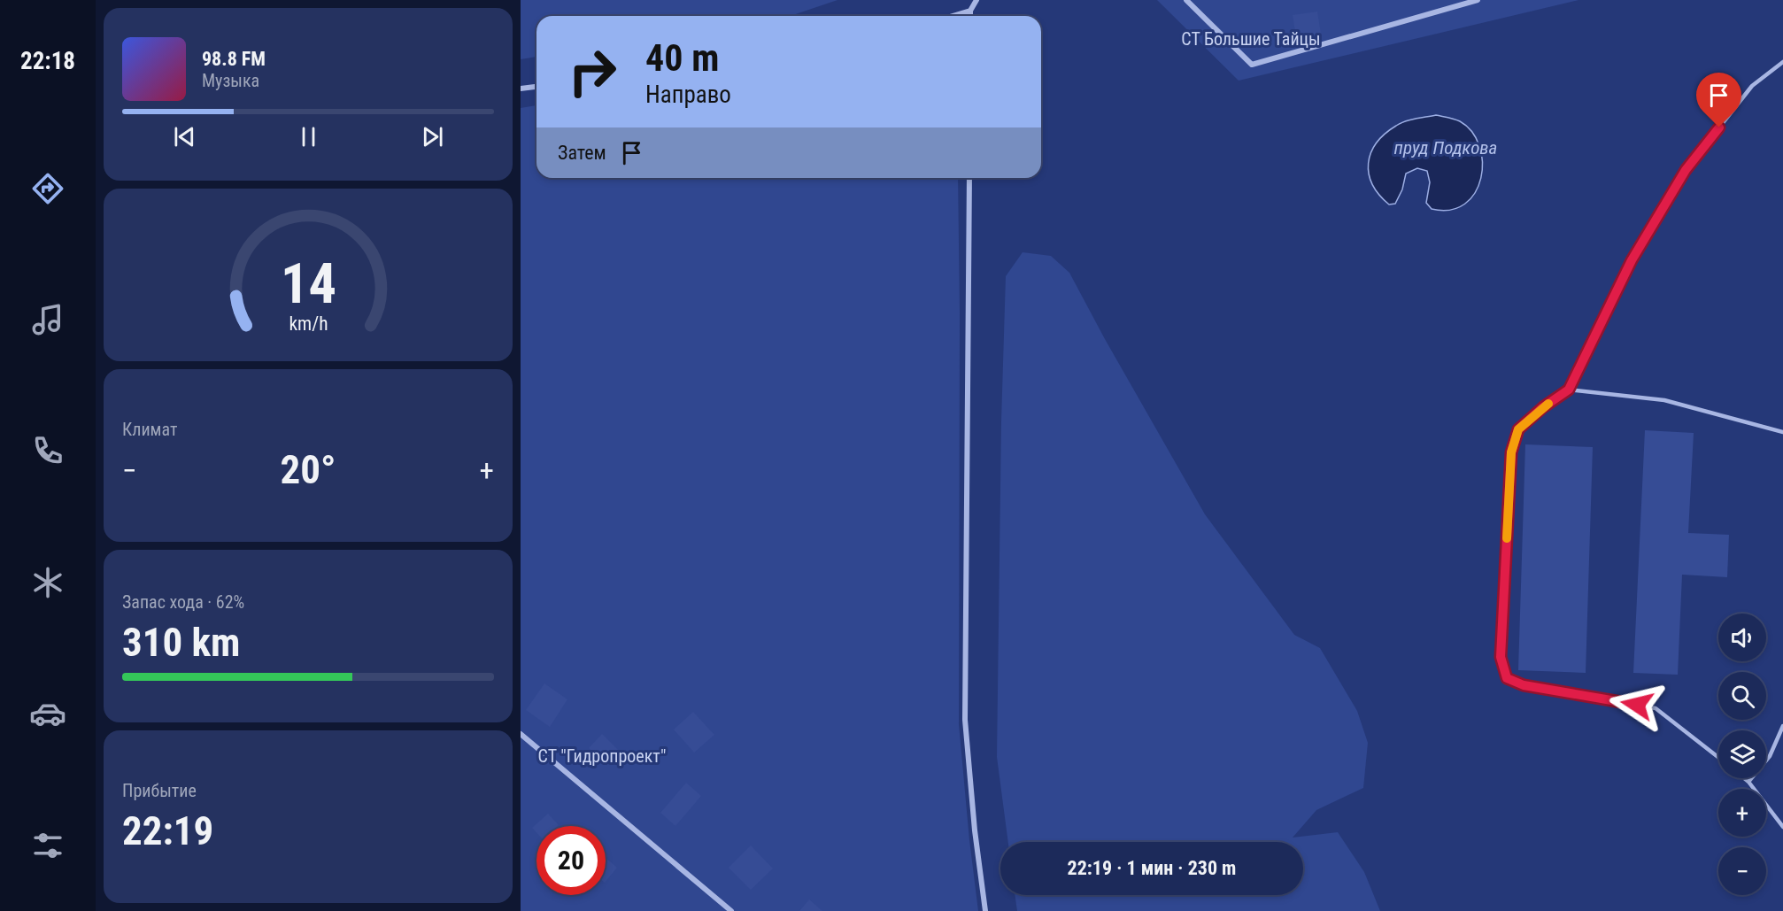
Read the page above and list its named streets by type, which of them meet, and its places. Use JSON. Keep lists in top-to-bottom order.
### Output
{
  "water": ["пруд Подкова"],
  "parks": ["СТ Большие Тайцы", "СТ \"Гидропроект\""],
  "page": {
    "tabs": "22:18",
    "turn": ["40 m", "Направо"],
    "song": ["98.8 FM", "Музыка"],
    "then": "Затем",
    "tile": [
      "Климат",
      ["Запас хода · 62%", "310 km"],
      ["Прибытие", "22:19"]
    ],
    "heat": ["−", "20°", "+"],
    "map_buttons": ["+", "−"],
    "limit": "20",
    "trip": "22:19 · 1 мин · 230 m",
    "gauge": ["14", "km/h"]
  }
}
